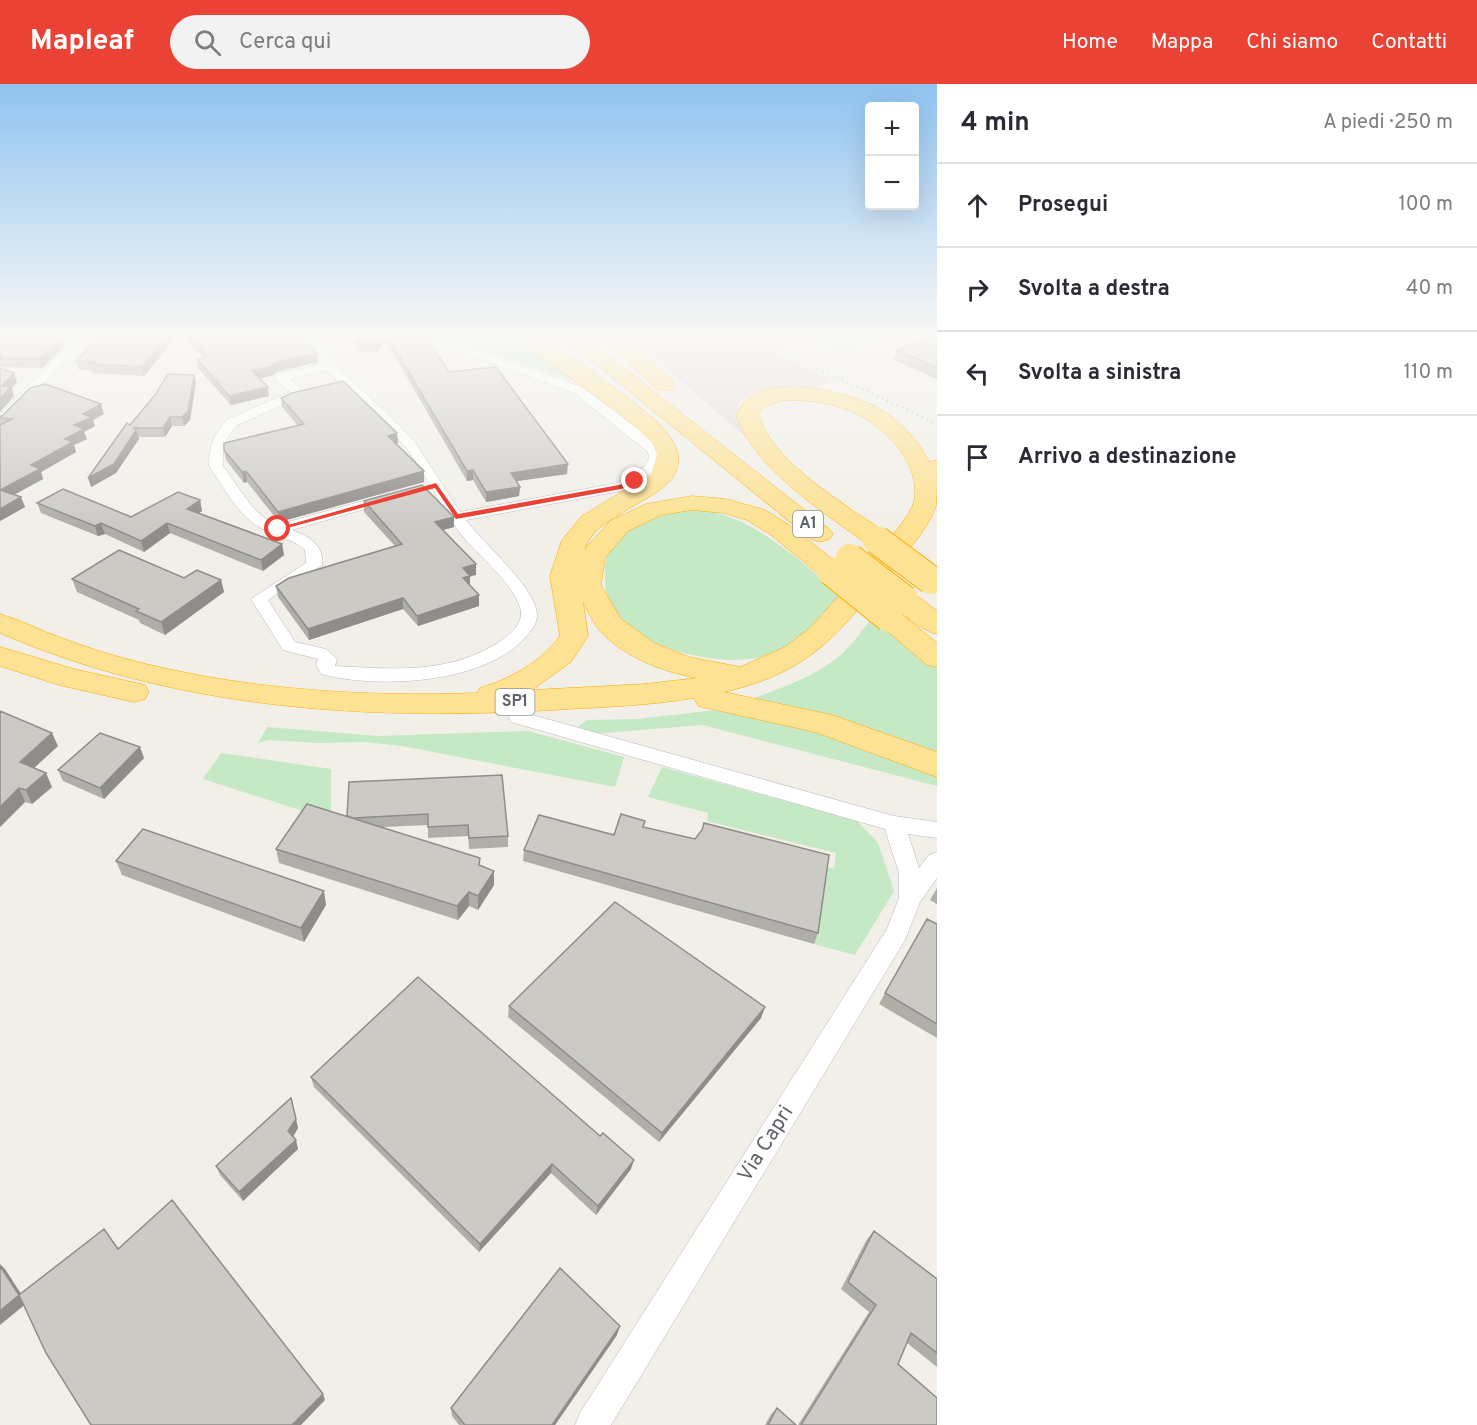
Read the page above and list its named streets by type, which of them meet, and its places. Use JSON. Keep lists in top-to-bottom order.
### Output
{
  "streets": {
    "highway": ["A1", "SP1"],
    "street": ["Via Capri"]
  },
  "page": {
    "header": "Mapleaf",
    "search": "Cerca qui",
    "nav": [
      "Home",
      "Mappa",
      "Chi siamo",
      "Contatti"
    ],
    "heading": ["4 min", "A piedi · 250 m"],
    "map_buttons": ["+", "−"],
    "list": [
      ["Prosegui", "100 m"],
      ["Svolta a destra", "40 m"],
      ["Svolta a sinistra", "110 m"],
      "Arrivo a destinazione"
    ]
  }
}
